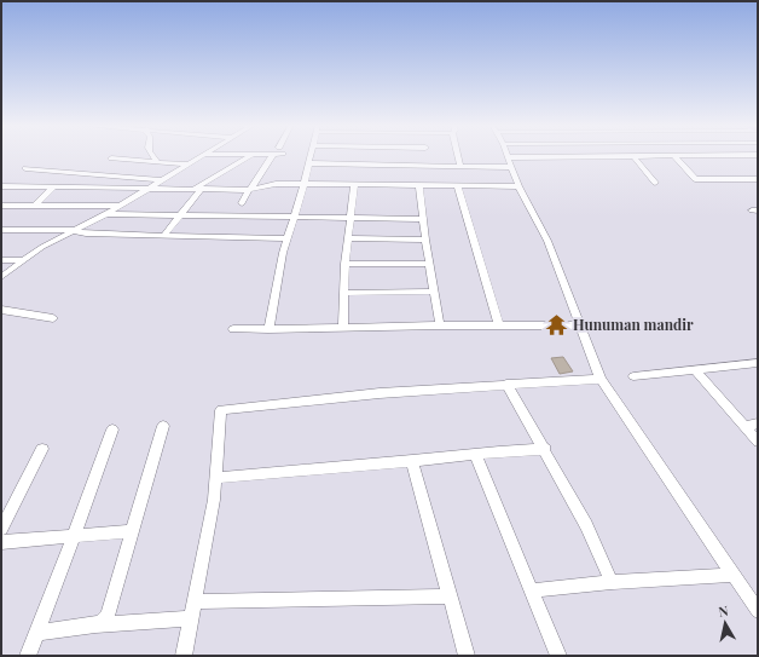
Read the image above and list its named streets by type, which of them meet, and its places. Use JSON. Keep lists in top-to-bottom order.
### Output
{
  "places": {
    "temple": ["Hunuman mandir"]
  },
  "north": "top"
}
